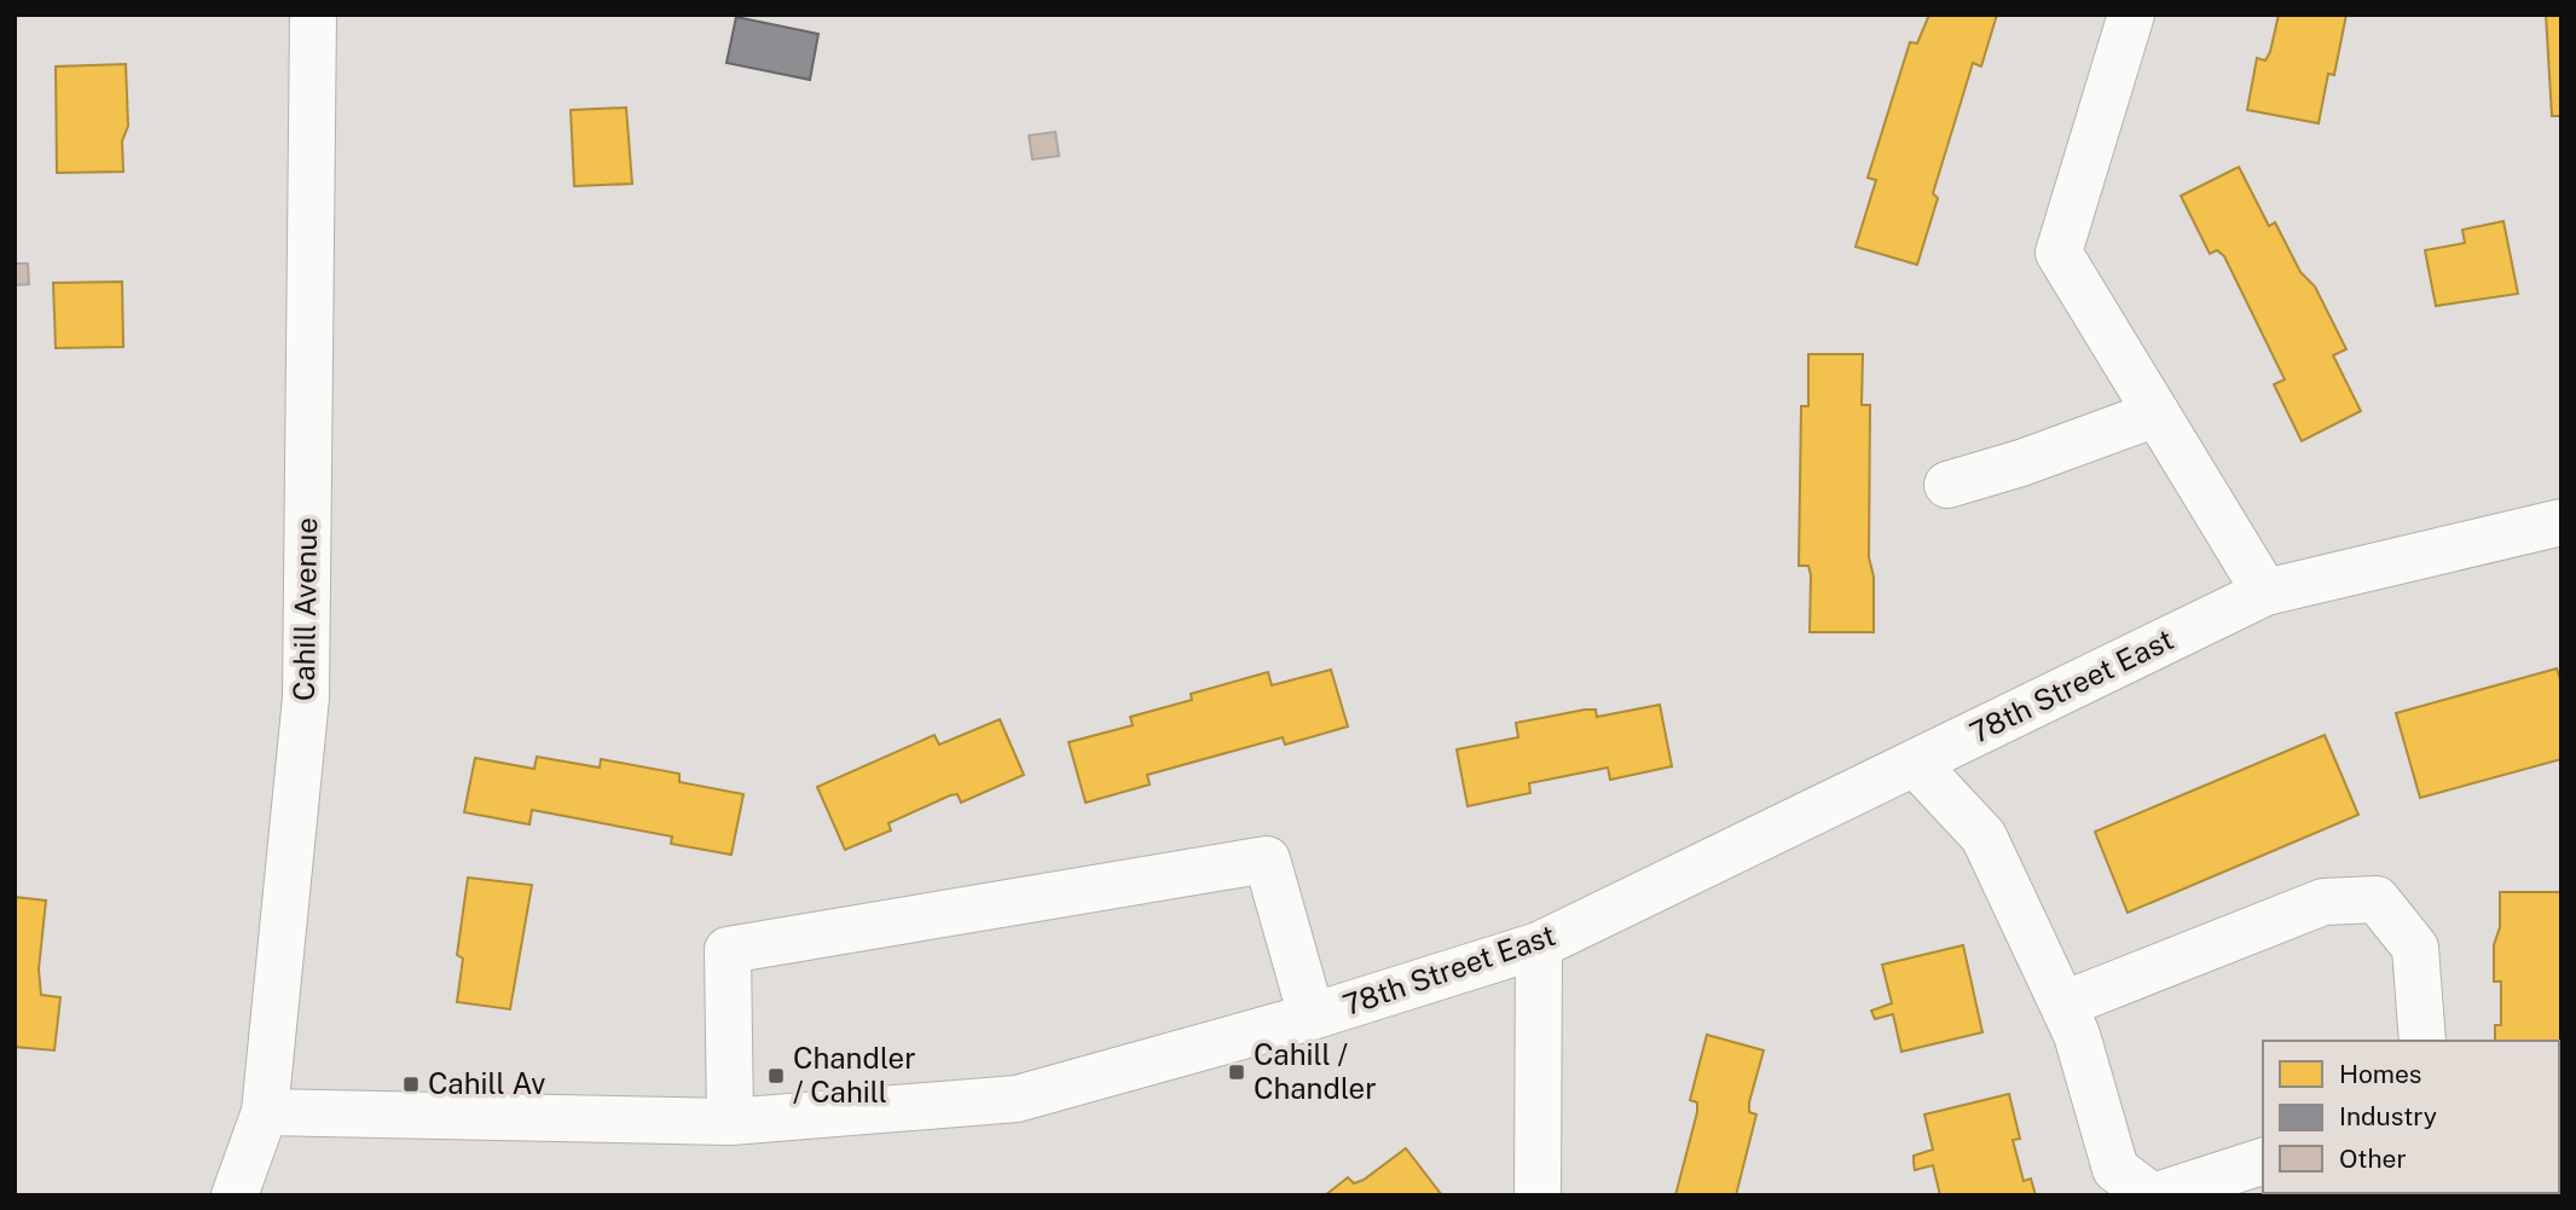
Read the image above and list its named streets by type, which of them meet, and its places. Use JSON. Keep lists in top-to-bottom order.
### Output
{
  "streets": {
    "street": ["Cahill Avenue", "78th Street East"]
  },
  "crossings": [
    ["Cahill Avenue", "78th Street East"]
  ],
  "places": {
    "transit": ["Cahill / Chandler", "Chandler / Cahill", "Cahill Av"]
  },
  "legend": ["Homes", "Industry", "Other"]
}
